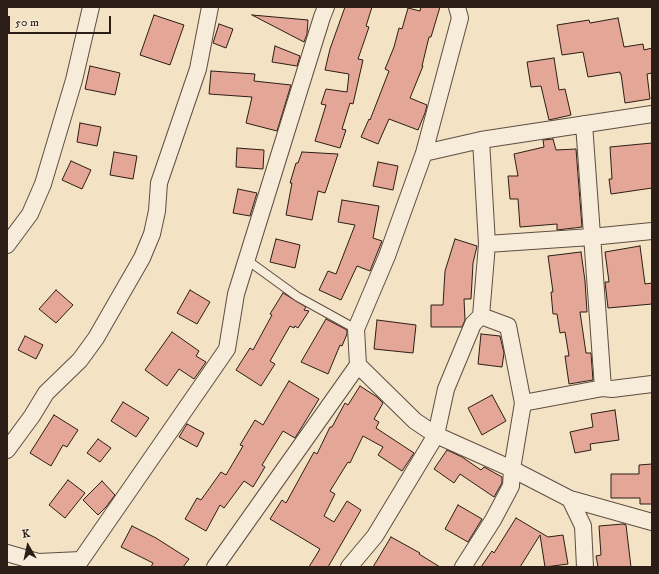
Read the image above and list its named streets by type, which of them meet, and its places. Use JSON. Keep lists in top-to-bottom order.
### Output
{
  "scale_bar": "50 m",
  "north": "top"
}
